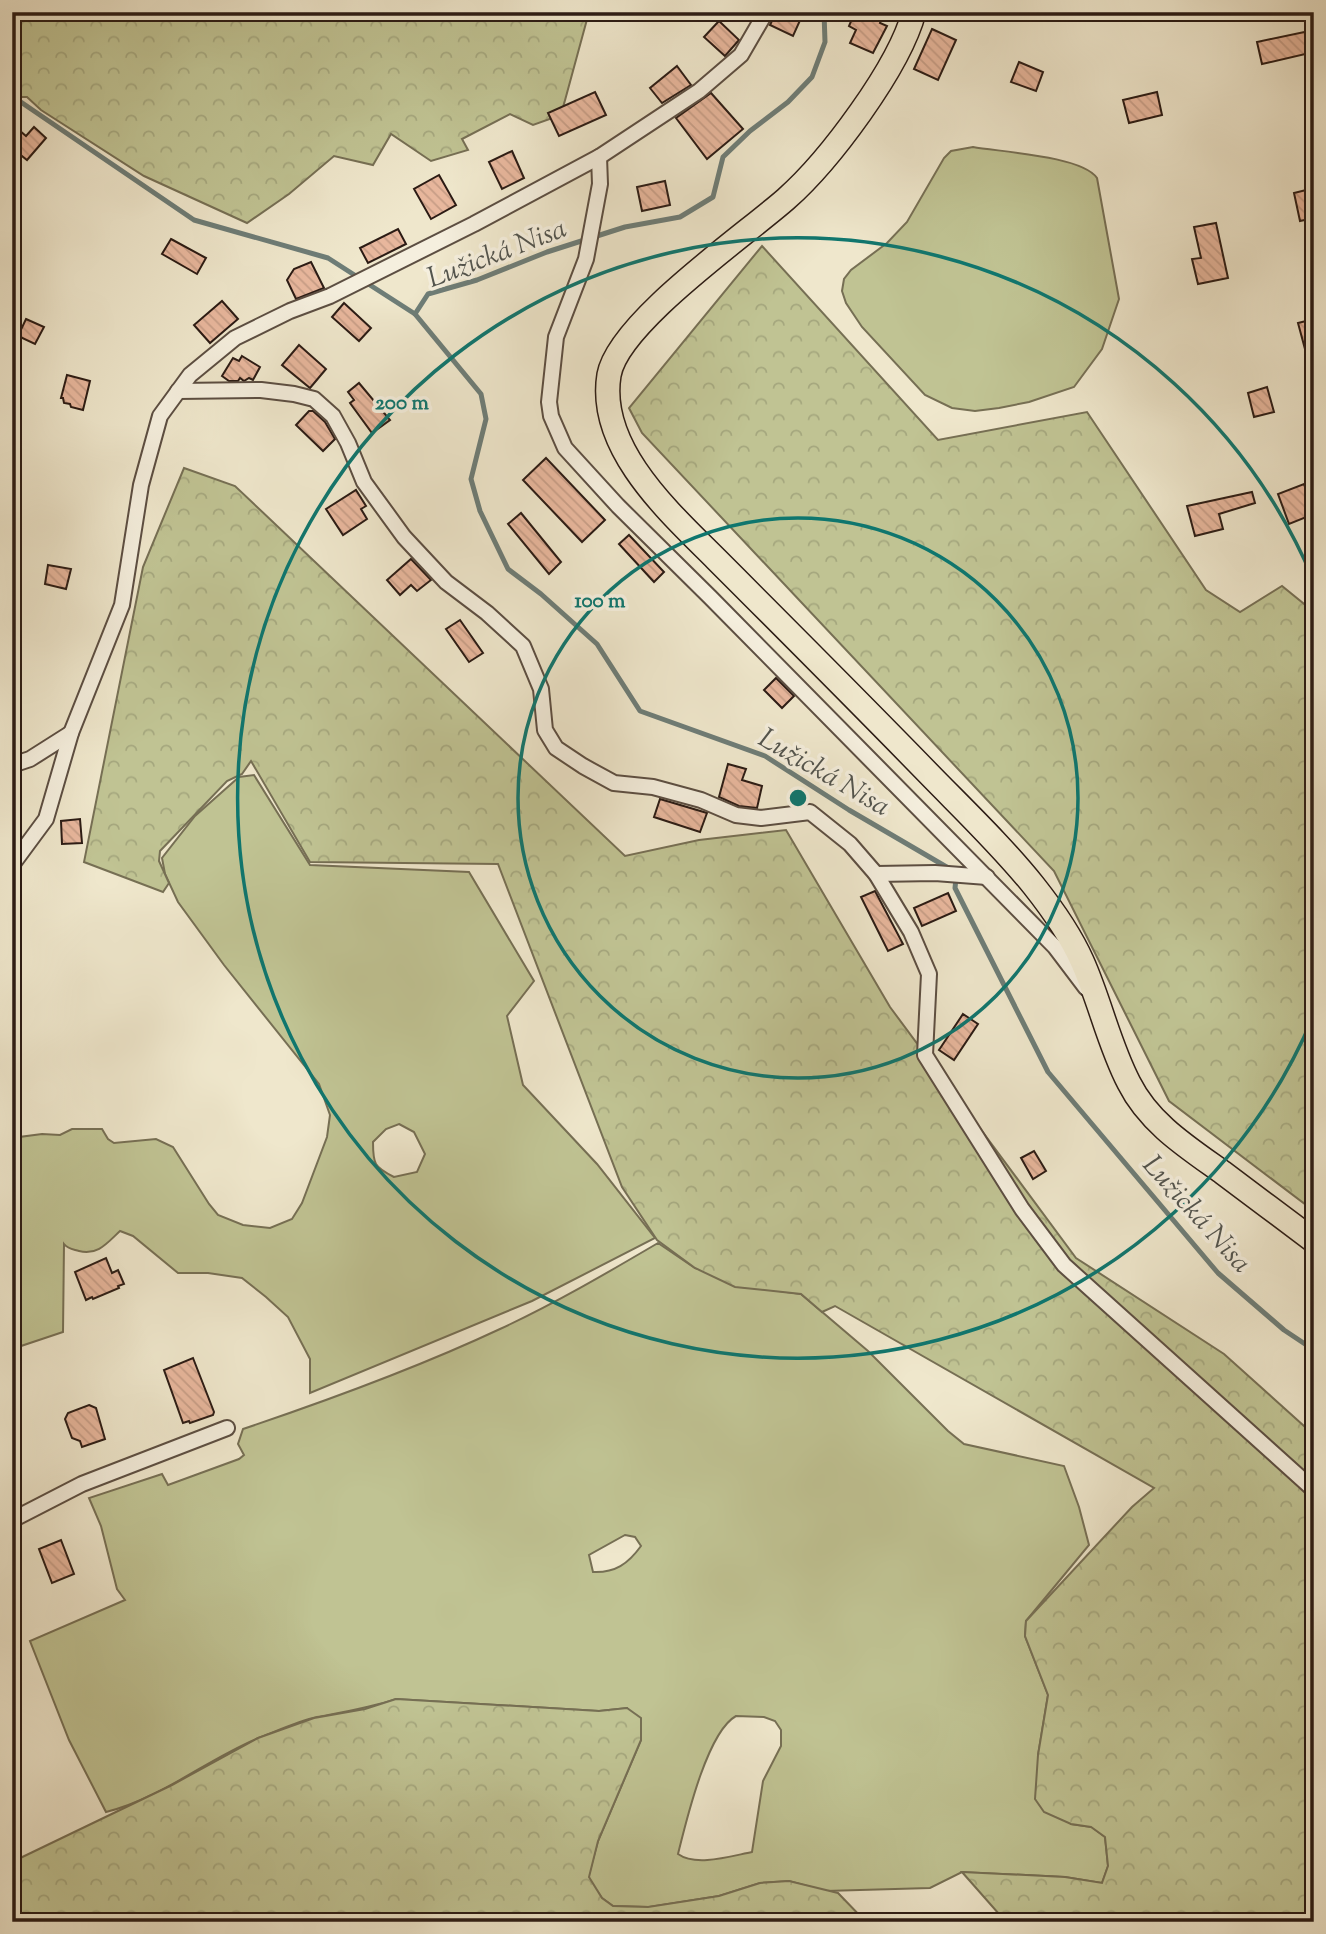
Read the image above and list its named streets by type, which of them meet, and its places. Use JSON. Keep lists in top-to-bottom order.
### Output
{
  "water": ["Lužická Nisa"],
  "rings": ["200 m", "100 m"]
}
